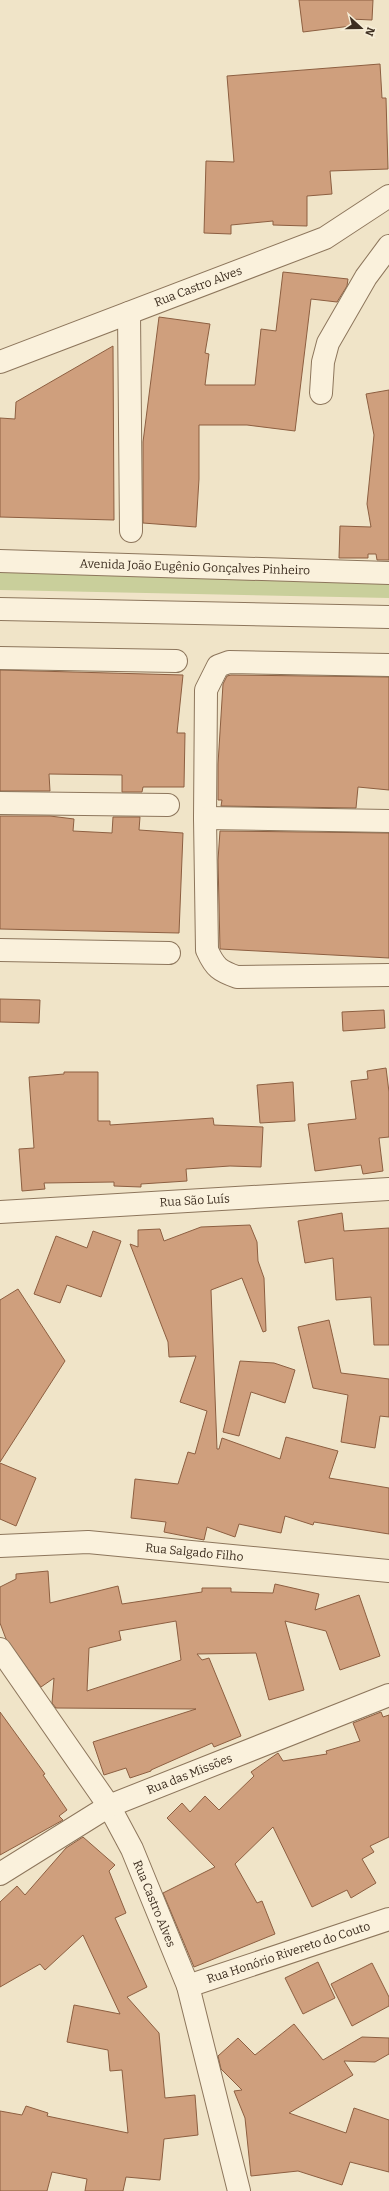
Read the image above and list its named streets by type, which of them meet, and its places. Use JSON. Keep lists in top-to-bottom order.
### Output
{
  "streets": {
    "street": [
      "Rua Castro Alves",
      "Avenida João Eugênio Gonçalves Pinheiro",
      "Rua São Luís",
      "Rua Salgado Filho",
      "Rua das Missões",
      "Rua Honório Rivereto do Couto"
    ]
  },
  "crossings": [
    ["Rua Castro Alves", "Rua das Missões"],
    ["Rua Castro Alves", "Rua Honório Rivereto do Couto"]
  ],
  "north": "right"
}
